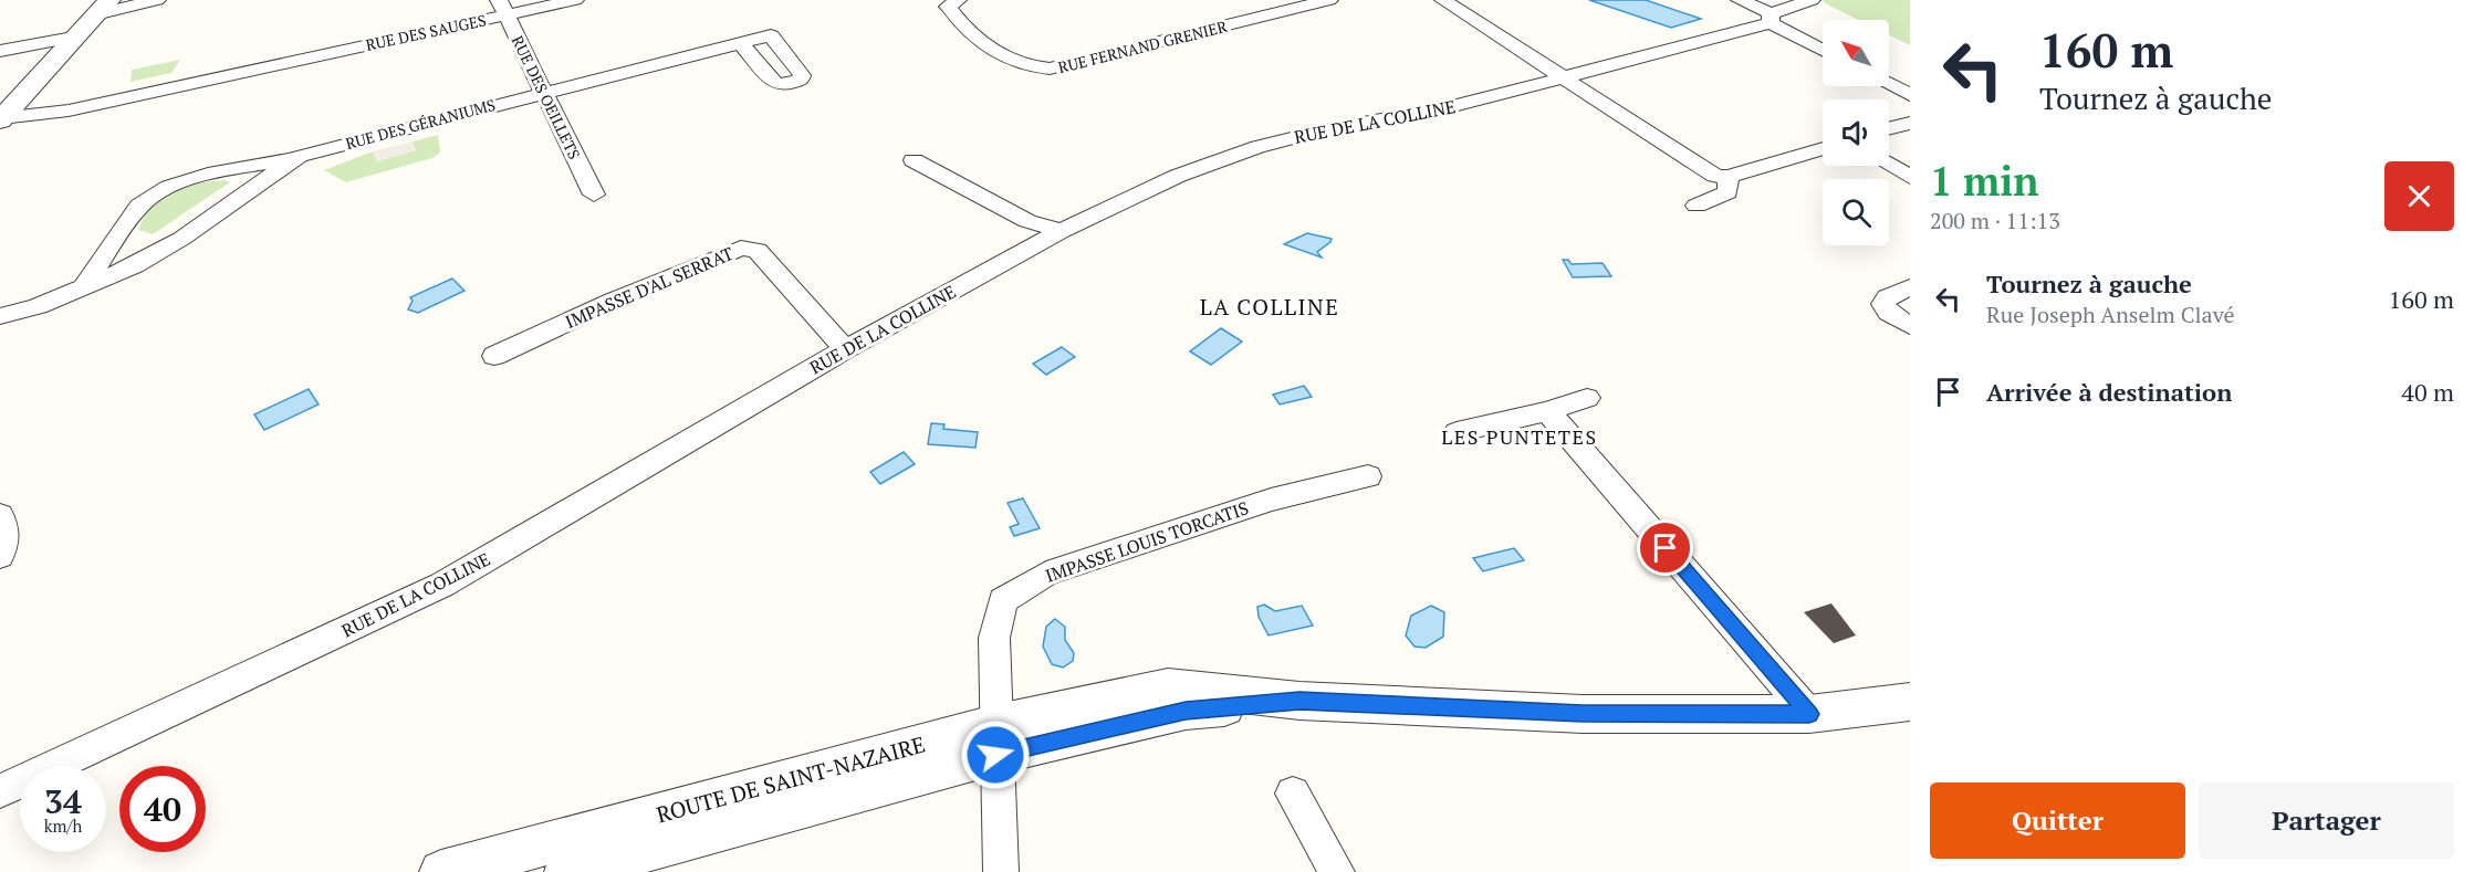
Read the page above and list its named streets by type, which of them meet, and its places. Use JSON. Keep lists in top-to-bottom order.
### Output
{
  "streets": {
    "street": [
      "RUE DES SAUGES",
      "RUE FERNAND GRENIER",
      "RUE DES OEILLETS",
      "RUE DE LA COLLINE",
      "RUE DES GÉRANIUMS",
      "IMPASSE D'AL SERRAT",
      "IMPASSE LOUIS TORCATIS",
      "ROUTE DE SAINT-NAZAIRE"
    ]
  },
  "crossings": [
    ["RUE DES SAUGES", "RUE DES OEILLETS"],
    ["RUE DES OEILLETS", "RUE DES GÉRANIUMS"],
    ["RUE DE LA COLLINE", "IMPASSE D'AL SERRAT"],
    ["IMPASSE LOUIS TORCATIS", "ROUTE DE SAINT-NAZAIRE"]
  ],
  "districts": ["LA COLLINE", "LES PUNTETES"],
  "north": "top left",
  "page": {
    "turn": ["160 m", "Tournez à gauche"],
    "heading": ["1 min", "200 m · 11:13"],
    "list": [
      {
        "name": "Tournez à gauche",
        "note": "Rue Joseph Anselm Clavé",
        "value": "160 m"
      },
      {
        "name": "Arrivée à destination",
        "value": "40 m"
      }
    ],
    "speed": "34 km/h",
    "limit": "40",
    "buttons": ["Quitter", "Partager"]
  }
}
